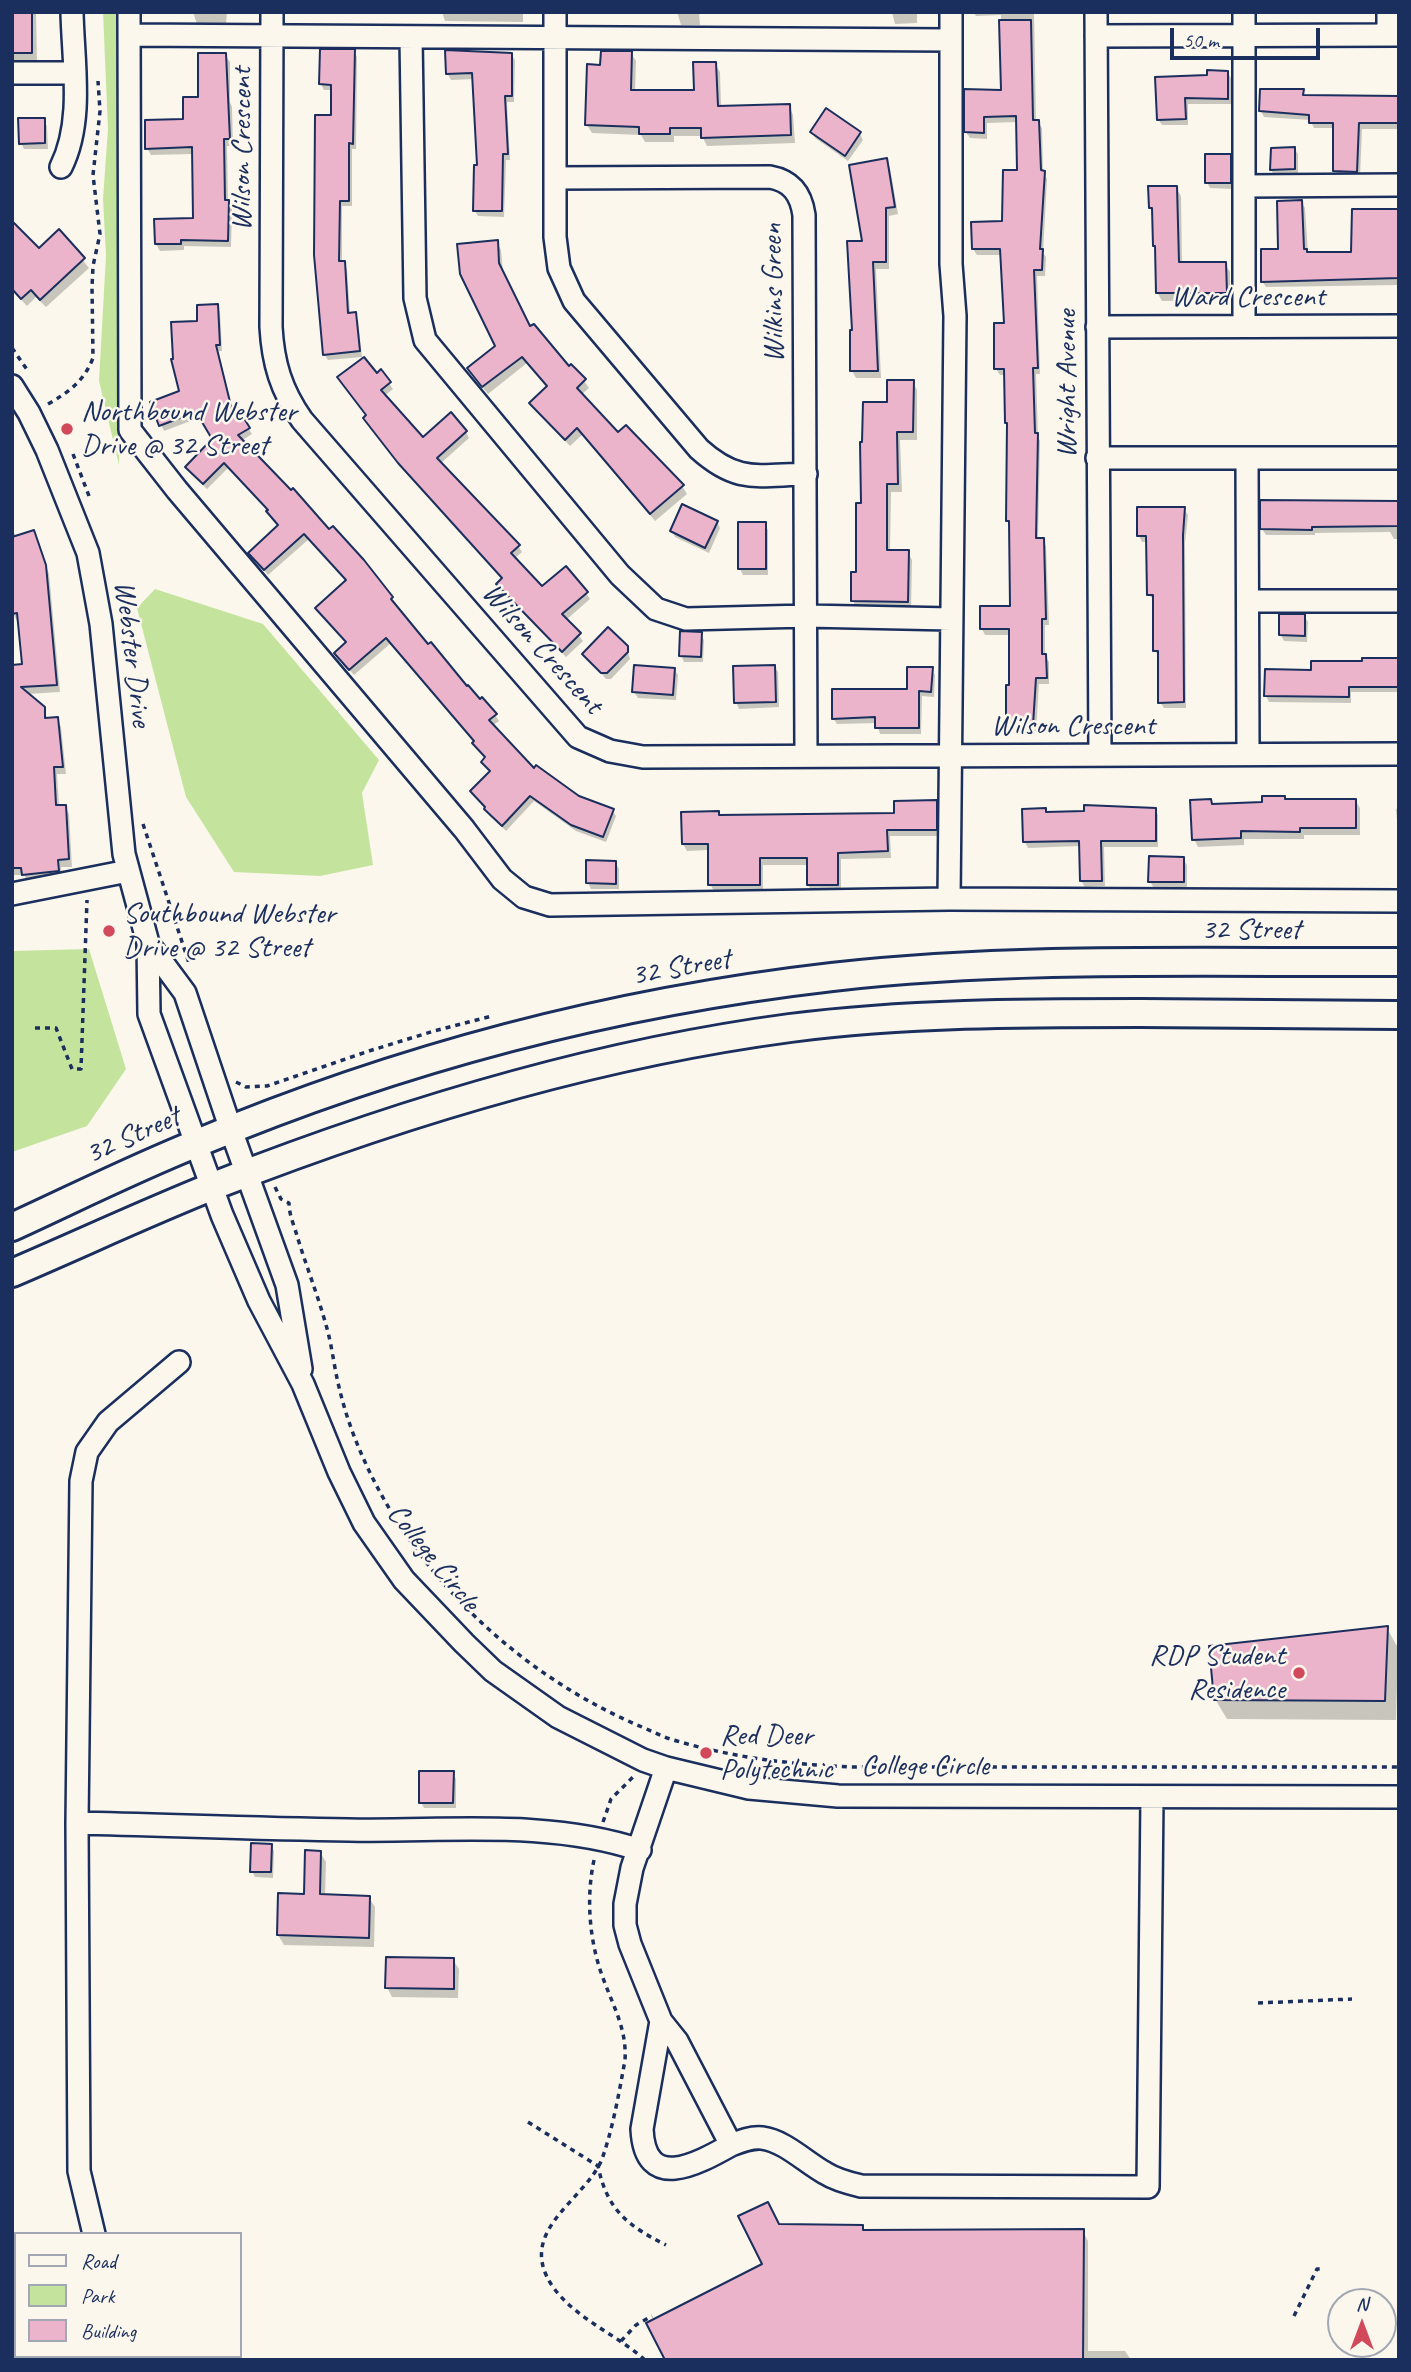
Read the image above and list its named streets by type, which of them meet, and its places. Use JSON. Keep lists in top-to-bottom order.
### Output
{
  "streets": {
    "main road": ["32 Street"],
    "street": [
      "Wilson Crescent",
      "Wilkins Green",
      "Ward Crescent",
      "Wright Avenue",
      "Webster Drive",
      "College Circle"
    ]
  },
  "crossings": [
    ["Wilson Crescent", "Wilkins Green"],
    ["Wilson Crescent", "Wright Avenue"],
    ["Ward Crescent", "Wright Avenue"],
    ["Webster Drive", "32 Street"],
    ["Webster Drive", "College Circle"]
  ],
  "places": [
    "Northbound Webster Drive @ 32 Street",
    "Southbound Webster Drive @ 32 Street",
    "RDP Student Residence",
    "Red Deer Polytechnic"
  ],
  "legend": ["Road", "Park", "Building"],
  "scale_bar": "50 m",
  "north": "top"
}
